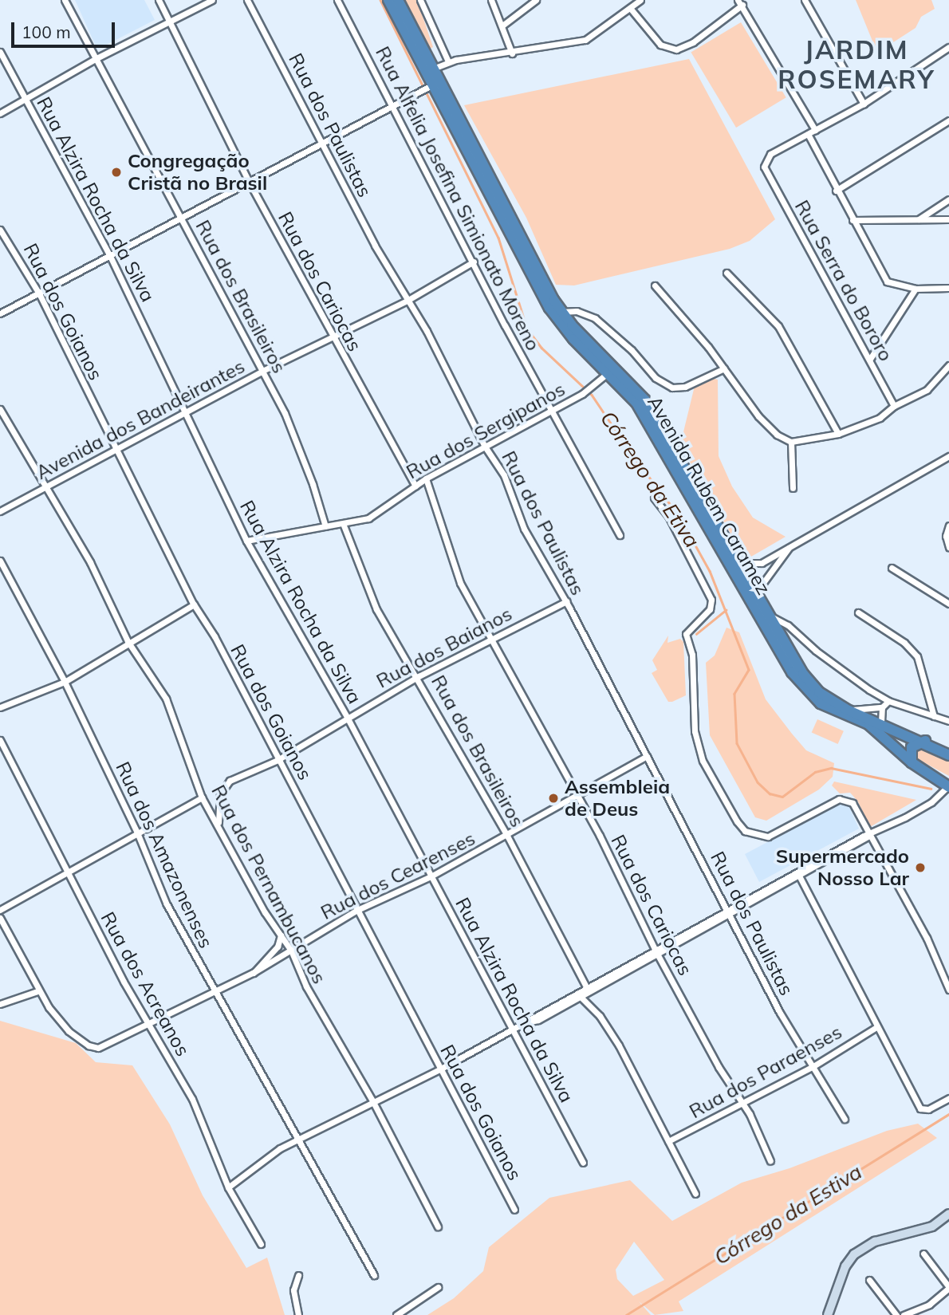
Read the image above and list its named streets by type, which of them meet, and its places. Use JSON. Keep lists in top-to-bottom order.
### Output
{
  "streets": {
    "highway": ["Avenida Rubem Caramez"],
    "street": [
      "Rua dos Paulistas",
      "Rua Alfelia Josefina Simionato Moreno",
      "Rua Alzira Rocha da Silva",
      "Rua Serra do Bororo",
      "Rua dos Cariocas",
      "Rua dos Brasileiros",
      "Rua dos Goianos",
      "Avenida dos Bandeirantes",
      "Rua dos Sergipanos",
      "Rua dos Baianos",
      "Rua dos Amazonenses",
      "Rua dos Cearenses",
      "Rua dos Pernambucanos",
      "Rua dos Acreanos",
      "Rua dos Paraenses"
    ]
  },
  "crossings": [
    ["Rua dos Paulistas", "Avenida dos Bandeirantes"],
    ["Rua dos Paulistas", "Rua dos Sergipanos"],
    ["Rua dos Paulistas", "Rua dos Baianos"],
    ["Rua dos Paulistas", "Rua dos Cearenses"],
    ["Rua dos Paulistas", "Rua dos Paraenses"],
    ["Rua Alfelia Josefina Simionato Moreno", "Avenida dos Bandeirantes"],
    ["Rua Alfelia Josefina Simionato Moreno", "Rua dos Sergipanos"],
    ["Rua Alzira Rocha da Silva", "Avenida dos Bandeirantes"],
    ["Rua Alzira Rocha da Silva", "Rua dos Sergipanos"],
    ["Rua Alzira Rocha da Silva", "Rua dos Baianos"],
    ["Rua Alzira Rocha da Silva", "Rua dos Cearenses"],
    ["Rua dos Cariocas", "Avenida dos Bandeirantes"],
    ["Rua dos Cariocas", "Rua dos Sergipanos"],
    ["Rua dos Cariocas", "Rua dos Baianos"],
    ["Rua dos Cariocas", "Rua dos Cearenses"],
    ["Rua dos Cariocas", "Rua dos Paraenses"],
    ["Rua dos Brasileiros", "Avenida dos Bandeirantes"],
    ["Rua dos Brasileiros", "Rua dos Sergipanos"],
    ["Rua dos Brasileiros", "Rua dos Baianos"],
    ["Rua dos Brasileiros", "Rua dos Cearenses"],
    ["Rua dos Goianos", "Avenida dos Bandeirantes"],
    ["Rua dos Goianos", "Rua dos Baianos"],
    ["Rua dos Goianos", "Rua dos Cearenses"],
    ["Avenida dos Bandeirantes", "Rua dos Pernambucanos"],
    ["Rua dos Sergipanos", "Avenida Rubem Caramez"],
    ["Rua dos Baianos", "Rua dos Pernambucanos"],
    ["Rua dos Amazonenses", "Rua dos Cearenses"],
    ["Rua dos Cearenses", "Rua dos Pernambucanos"],
    ["Rua dos Cearenses", "Rua dos Acreanos"]
  ],
  "districts": ["JARDIM ROSEMARY"],
  "water": ["Córrego da Etiva", "Córrego da Estiva"],
  "places": ["Congregação Cristã no Brasil", "Assembleia de Deus", "Supermercado Nosso Lar"],
  "scale_bar": "100 m"
}
